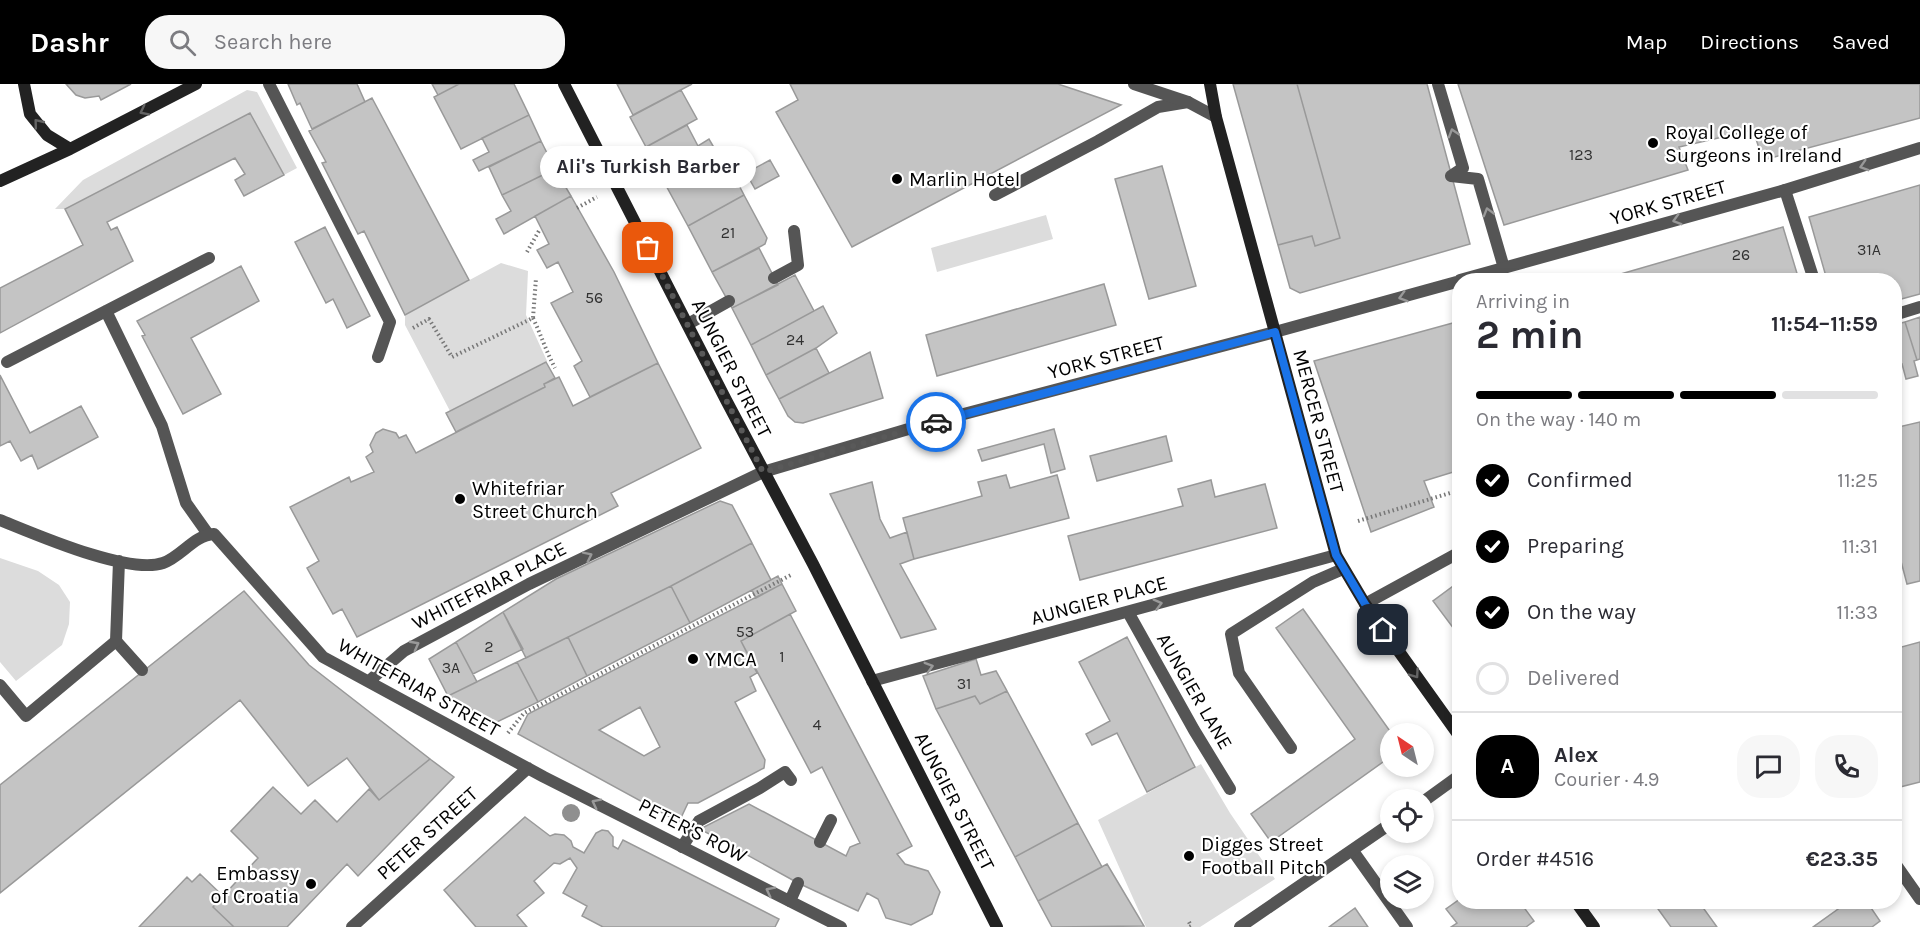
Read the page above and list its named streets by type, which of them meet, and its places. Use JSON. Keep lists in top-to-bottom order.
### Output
{
  "streets": {
    "street": [
      "YORK STREET",
      "AUNGIER STREET",
      "MERCER STREET",
      "WHITEFRIAR PLACE",
      "AUNGIER PLACE",
      "WHITEFRIAR STREET",
      "AUNGIER LANE",
      "PETER'S ROW",
      "PETER STREET"
    ]
  },
  "crossings": [
    ["YORK STREET", "AUNGIER STREET"],
    ["YORK STREET", "MERCER STREET"],
    ["YORK STREET", "WHITEFRIAR PLACE"],
    ["AUNGIER STREET", "WHITEFRIAR PLACE"],
    ["AUNGIER STREET", "AUNGIER PLACE"],
    ["MERCER STREET", "AUNGIER PLACE"],
    ["WHITEFRIAR PLACE", "WHITEFRIAR STREET"],
    ["AUNGIER PLACE", "AUNGIER LANE"],
    ["WHITEFRIAR STREET", "PETER'S ROW"],
    ["WHITEFRIAR STREET", "PETER STREET"],
    ["PETER'S ROW", "PETER STREET"]
  ],
  "one_way": [
    "YORK STREET",
    "WHITEFRIAR PLACE",
    "AUNGIER PLACE",
    "PETER'S ROW"
  ],
  "places": [
    "Royal College of Surgeons in Ireland",
    "Marlin Hotel",
    "Ali's Turkish Barber",
    "Whitefriar Street Church",
    "YMCA",
    "Digges Street Football Pitch",
    "Embassy of Croatia"
  ],
  "house_numbers": [
    "123",
    "21",
    "31A",
    "26",
    "56",
    "24",
    "53",
    "2",
    "1",
    "3A",
    "31",
    "4"
  ],
  "north": "top left",
  "page": {
    "header": "Dashr",
    "search": "Search here",
    "nav": ["Map", "Directions", "Saved"],
    "bubble": "Ali's Turkish Barber",
    "heading": ["2 min", "Arriving in", "11:54–11:59"],
    "panel": [
      "Alex",
      "Courier · 4.9",
      "Order #4516",
      "€23.35"
    ],
    "bar": "On the way · 140 m",
    "list": [
      ["Confirmed", "11:25"],
      ["Preparing", "11:31"],
      ["On the way", "11:33"],
      "Delivered"
    ],
    "round": "A"
  }
}
